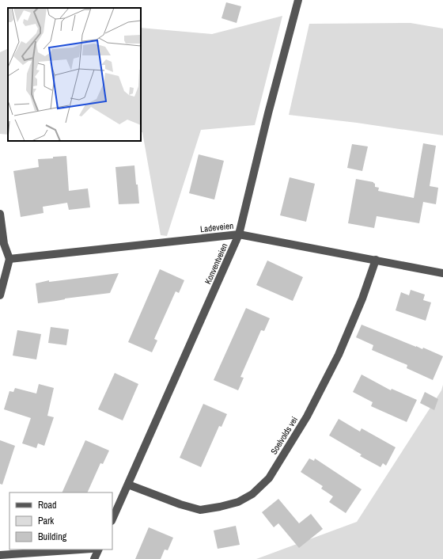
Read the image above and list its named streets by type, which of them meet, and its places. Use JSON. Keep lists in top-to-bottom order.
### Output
{
  "streets": {
    "street": ["Ladeveien", "Konventveien", "Soelvolds vei"]
  },
  "crossings": [
    ["Ladeveien", "Konventveien"],
    ["Ladeveien", "Soelvolds vei"],
    ["Konventveien", "Soelvolds vei"]
  ],
  "legend": ["Road", "Park", "Building"]
}
